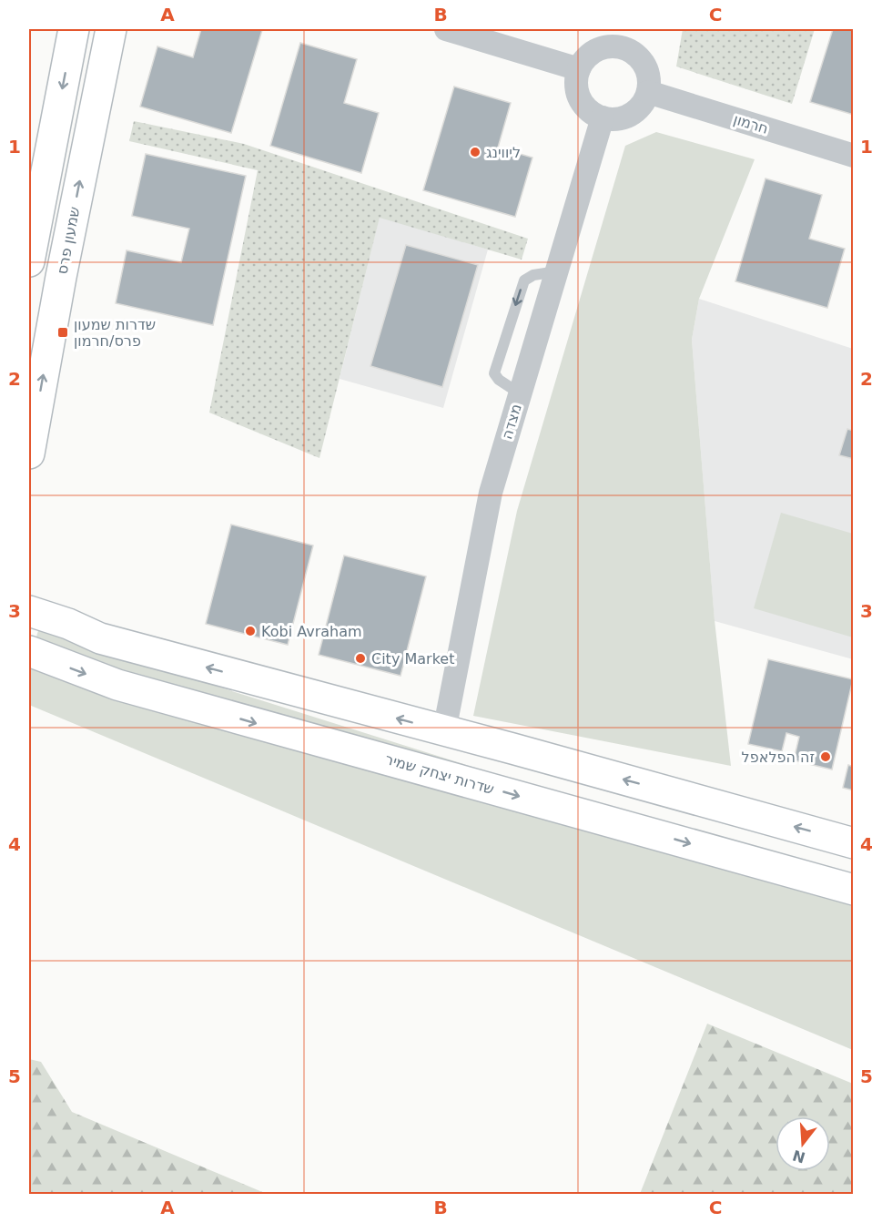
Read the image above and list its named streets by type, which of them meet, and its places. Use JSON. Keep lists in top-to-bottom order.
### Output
{
  "streets": {
    "street": [
      "חרמון",
      "שמעון פרס",
      "מצדה",
      "שדרות יצחק שמיר"
    ]
  },
  "crossings": [
    ["חרמון", "מצדה"]
  ],
  "places": {
    "other": [
      "ליווינג",
      "Kobi Avraham",
      "City Market",
      "זה הפלאפל"
    ],
    "transit": ["שדרות שמעון פרס/חרמון"]
  },
  "north": "bottom",
  "grid": {
    "columns": ["A", "B", "C"],
    "rows": [
      "1",
      "2",
      "3",
      "4",
      "5"
    ]
  }
}
